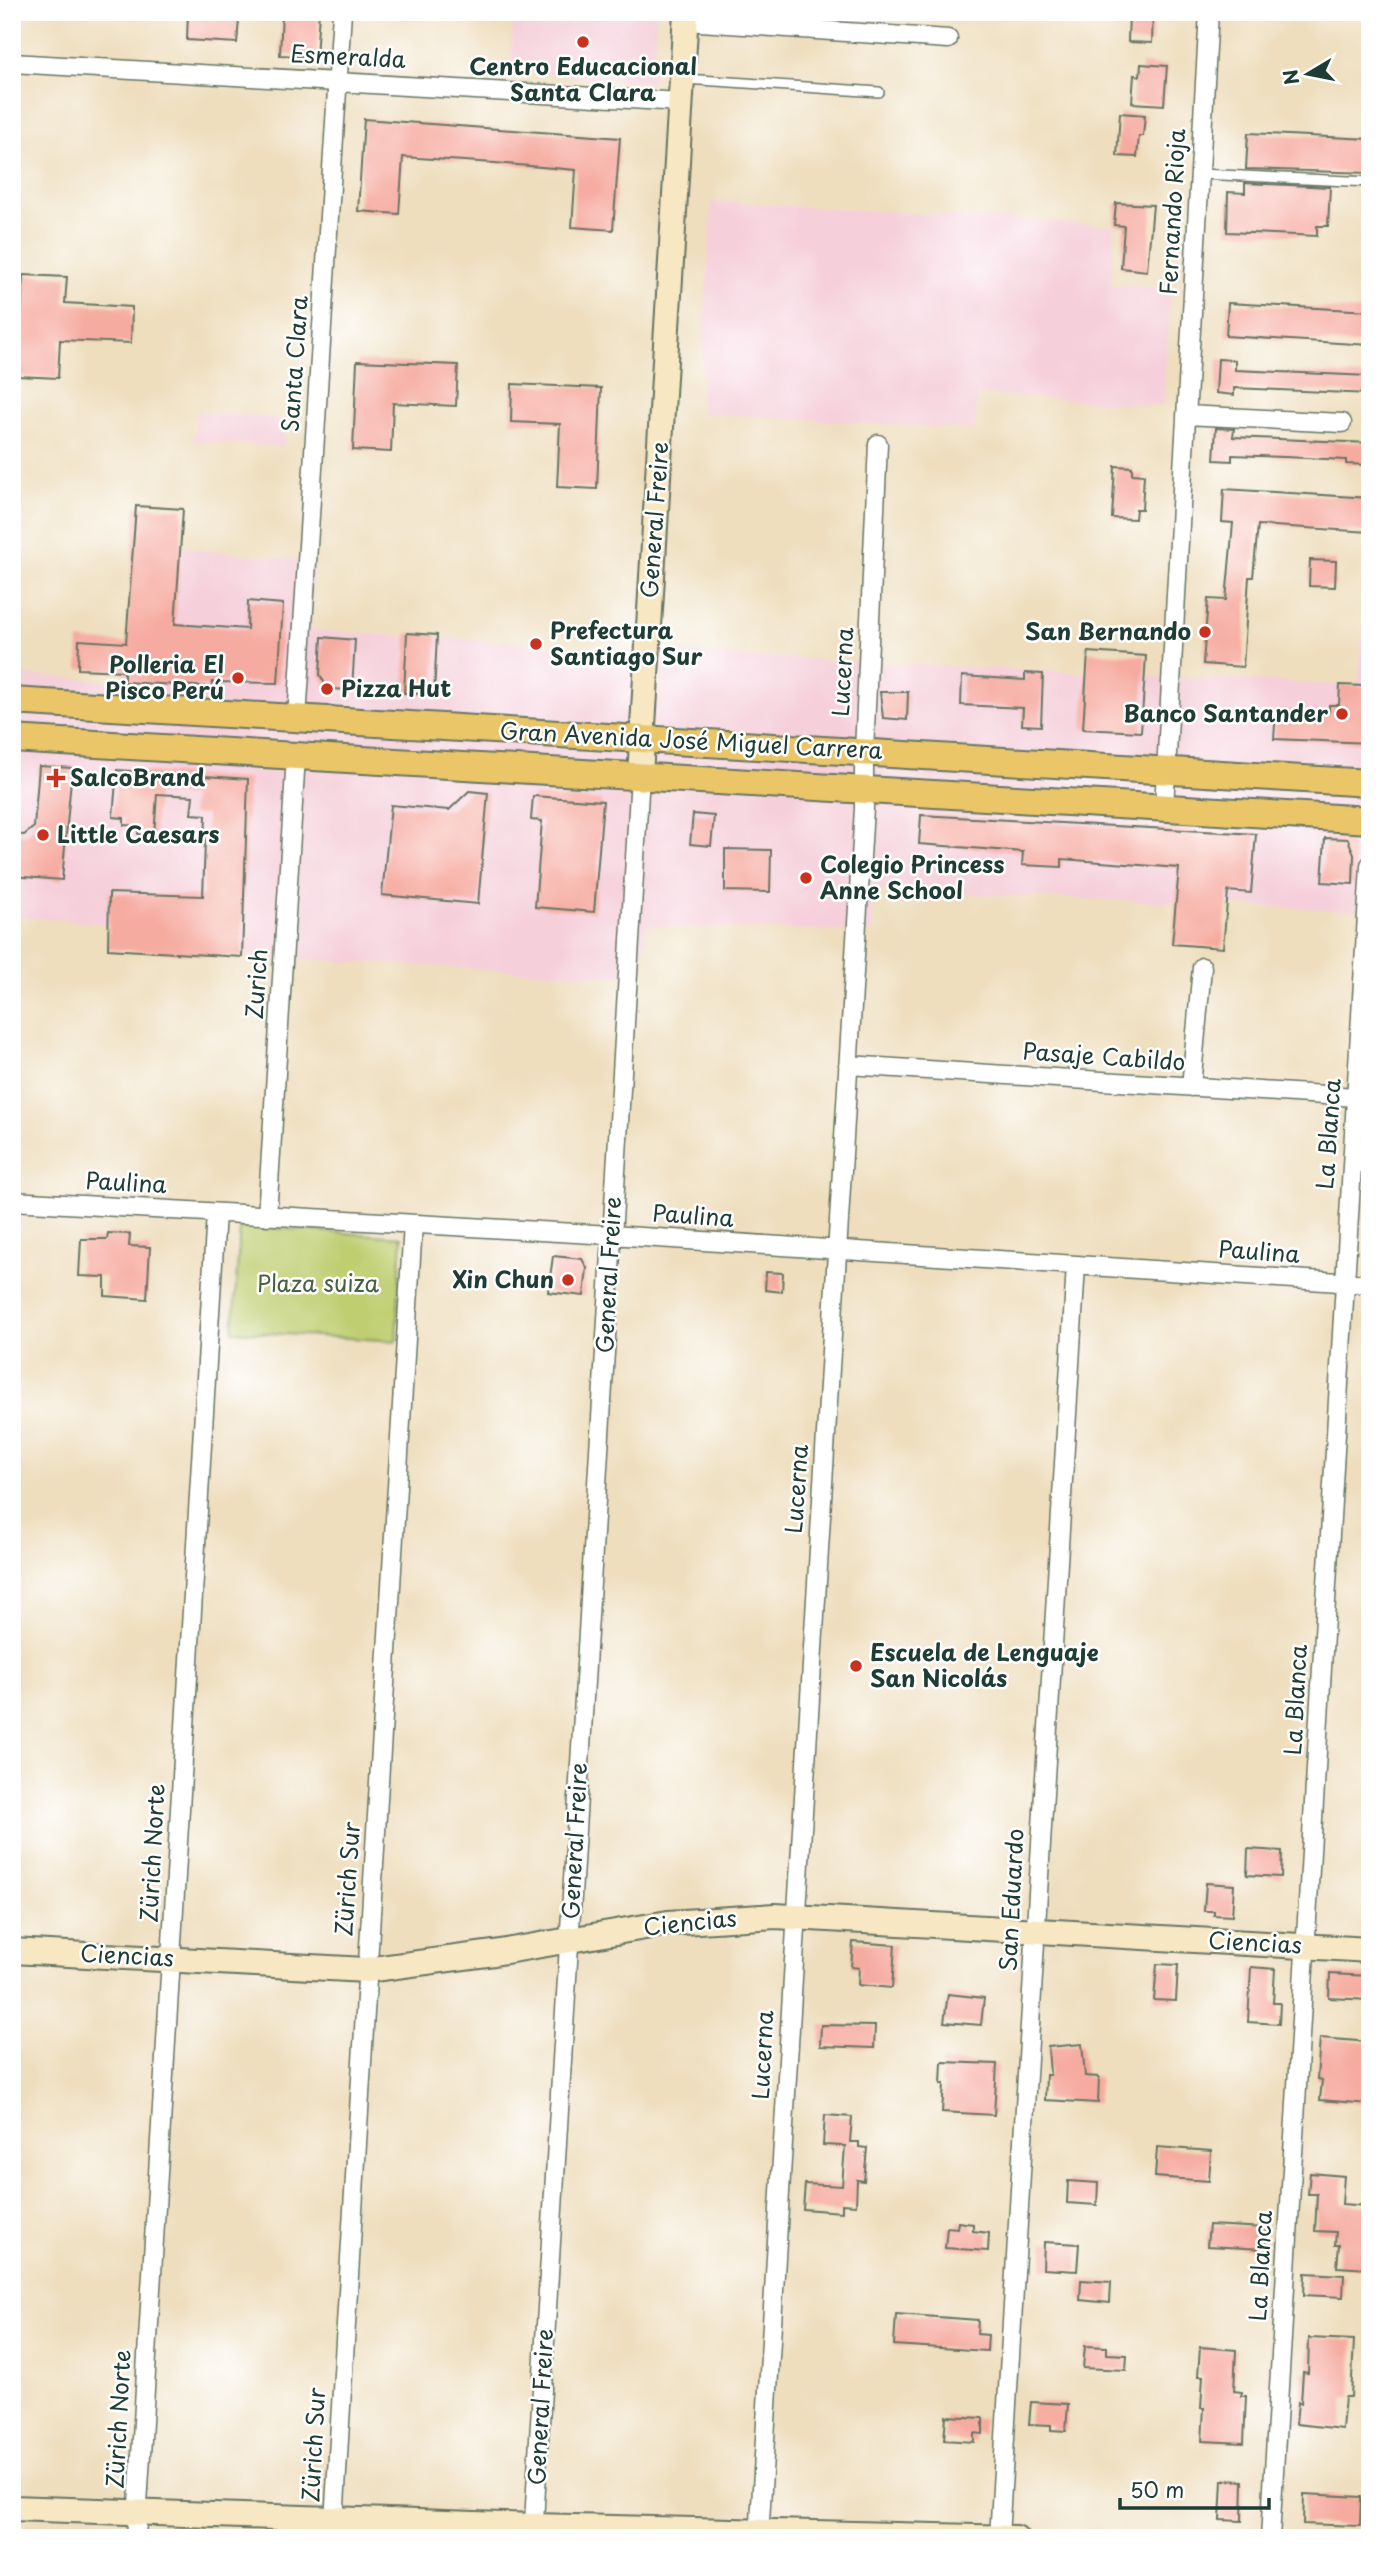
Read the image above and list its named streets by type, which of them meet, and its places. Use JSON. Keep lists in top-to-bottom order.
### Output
{
  "streets": {
    "main road": ["Gran Avenida José Miguel Carrera"],
    "street": [
      "Esmeralda",
      "Fernando Rioja",
      "Santa Clara",
      "General Freire",
      "Lucerna",
      "Zurich",
      "Pasaje Cabildo",
      "La Blanca",
      "Paulina",
      "Zürich Norte",
      "Zürich Sur",
      "San Eduardo",
      "Ciencias"
    ]
  },
  "crossings": [
    ["Esmeralda", "Santa Clara"],
    ["Esmeralda", "General Freire"],
    ["Fernando Rioja", "Gran Avenida José Miguel Carrera"],
    ["Santa Clara", "Gran Avenida José Miguel Carrera"],
    ["General Freire", "Gran Avenida José Miguel Carrera"],
    ["General Freire", "Paulina"],
    ["General Freire", "Ciencias"],
    ["Lucerna", "Gran Avenida José Miguel Carrera"],
    ["Lucerna", "Pasaje Cabildo"],
    ["Lucerna", "Paulina"],
    ["Lucerna", "Ciencias"],
    ["Gran Avenida José Miguel Carrera", "Zurich"],
    ["Zurich", "Paulina"],
    ["Pasaje Cabildo", "La Blanca"],
    ["La Blanca", "Paulina"],
    ["La Blanca", "Ciencias"],
    ["Paulina", "Zürich Norte"],
    ["Paulina", "Zürich Sur"],
    ["Paulina", "San Eduardo"],
    ["Zürich Norte", "Ciencias"],
    ["Zürich Sur", "Ciencias"],
    ["San Eduardo", "Ciencias"]
  ],
  "parks": ["Plaza suiza"],
  "places": {
    "other": [
      "Centro Educacional Santa Clara",
      "San Bernando",
      "Prefectura Santiago Sur",
      "Polleria El Pisco Perú",
      "Pizza Hut",
      "Banco Santander",
      "Little Caesars",
      "Colegio Princess Anne School",
      "Xin Chun",
      "Escuela de Lenguaje San Nicolás"
    ],
    "health": ["SalcoBrand"]
  },
  "scale_bar": "50 m",
  "north": "left"
}
